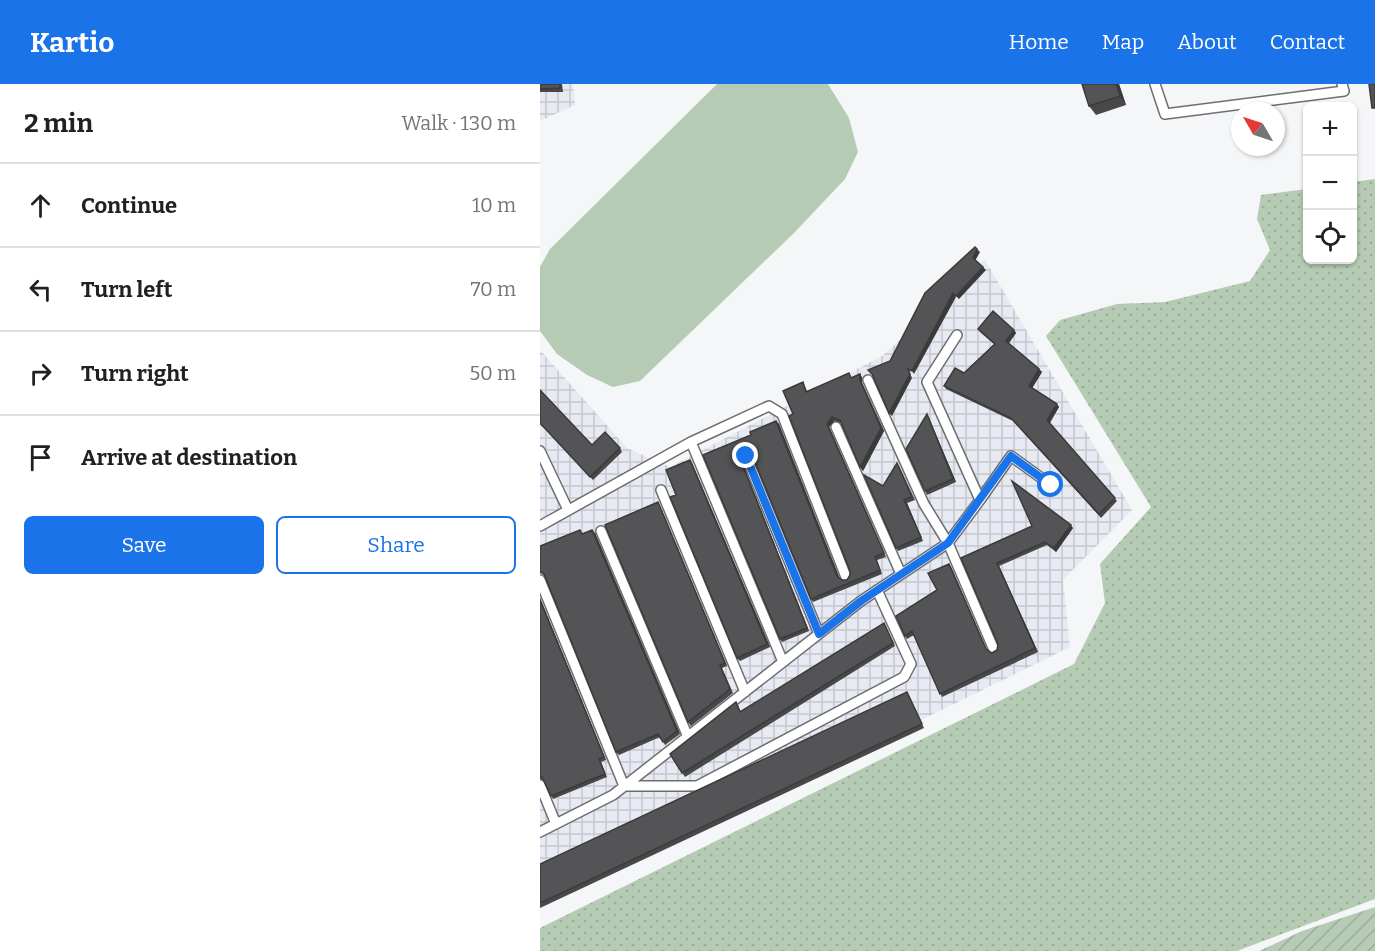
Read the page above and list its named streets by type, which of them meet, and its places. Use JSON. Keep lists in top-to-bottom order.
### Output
{
  "north": "top left",
  "page": {
    "header": "Kartio",
    "nav": [
      "Home",
      "Map",
      "About",
      "Contact"
    ],
    "heading": ["2 min", "Walk · 130 m"],
    "map_buttons": ["+", "−"],
    "list": [
      ["Continue", "10 m"],
      ["Turn left", "70 m"],
      ["Turn right", "50 m"],
      "Arrive at destination"
    ],
    "buttons": ["Save", "Share"]
  }
}
